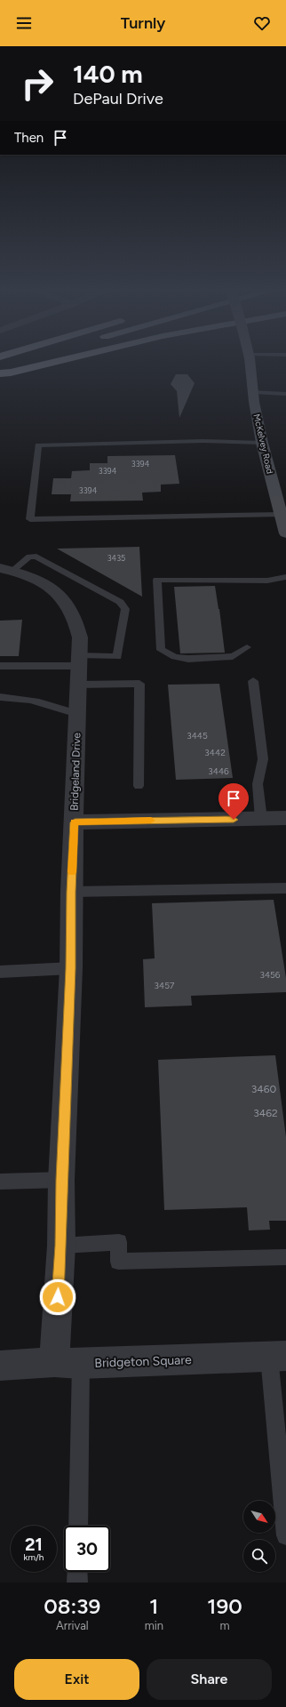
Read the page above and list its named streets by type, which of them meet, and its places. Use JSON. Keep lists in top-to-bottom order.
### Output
{
  "streets": {
    "street": ["McKelvey Road", "Bridgeland Drive", "Bridgeton Square"]
  },
  "crossings": [
    ["Bridgeland Drive", "Bridgeton Square"]
  ],
  "house_numbers": [
    "3394",
    "3394",
    "3394",
    "3435",
    "3445",
    "3442",
    "3446",
    "3456",
    "3457",
    "3460",
    "3462"
  ],
  "north": "bottom right",
  "page": {
    "header": "Turnly",
    "turn": ["140 m", "DePaul Drive"],
    "then": "Then",
    "speed": "21 km/h",
    "limit": "30",
    "eta": [
      "08:39",
      "Arrival",
      "1",
      "min",
      "190",
      "m"
    ],
    "buttons": ["Exit", "Share"]
  }
}
